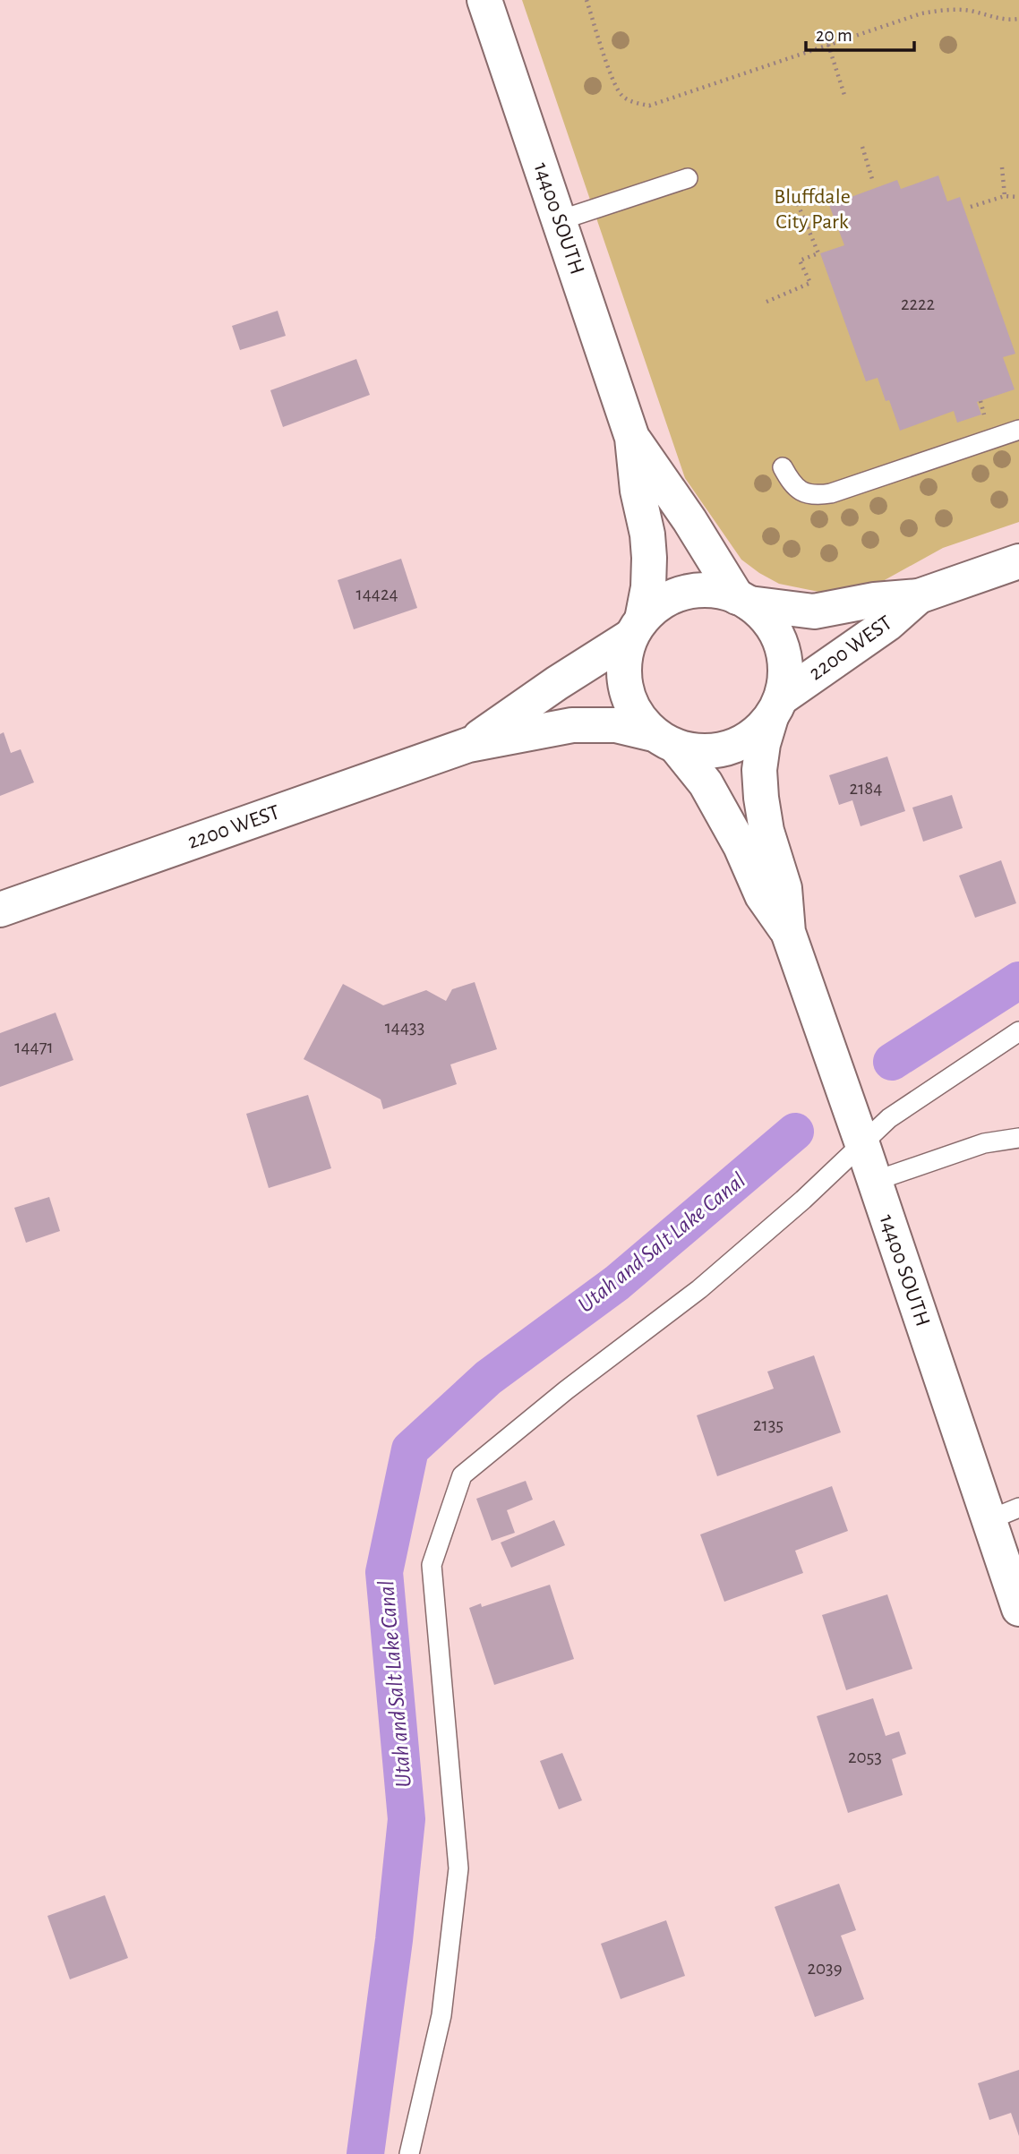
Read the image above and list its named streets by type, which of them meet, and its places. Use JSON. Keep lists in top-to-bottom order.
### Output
{
  "streets": {
    "main road": ["14400 SOUTH", "2200 WEST"]
  },
  "crossings": [
    ["14400 SOUTH", "2200 WEST"]
  ],
  "water": ["Utah and Salt Lake Canal"],
  "parks": ["Bluffdale City Park"],
  "house_numbers": [
    "2222",
    "14424",
    "2184",
    "14433",
    "14471",
    "2135",
    "2053",
    "2039"
  ],
  "scale_bar": "20 m"
}
